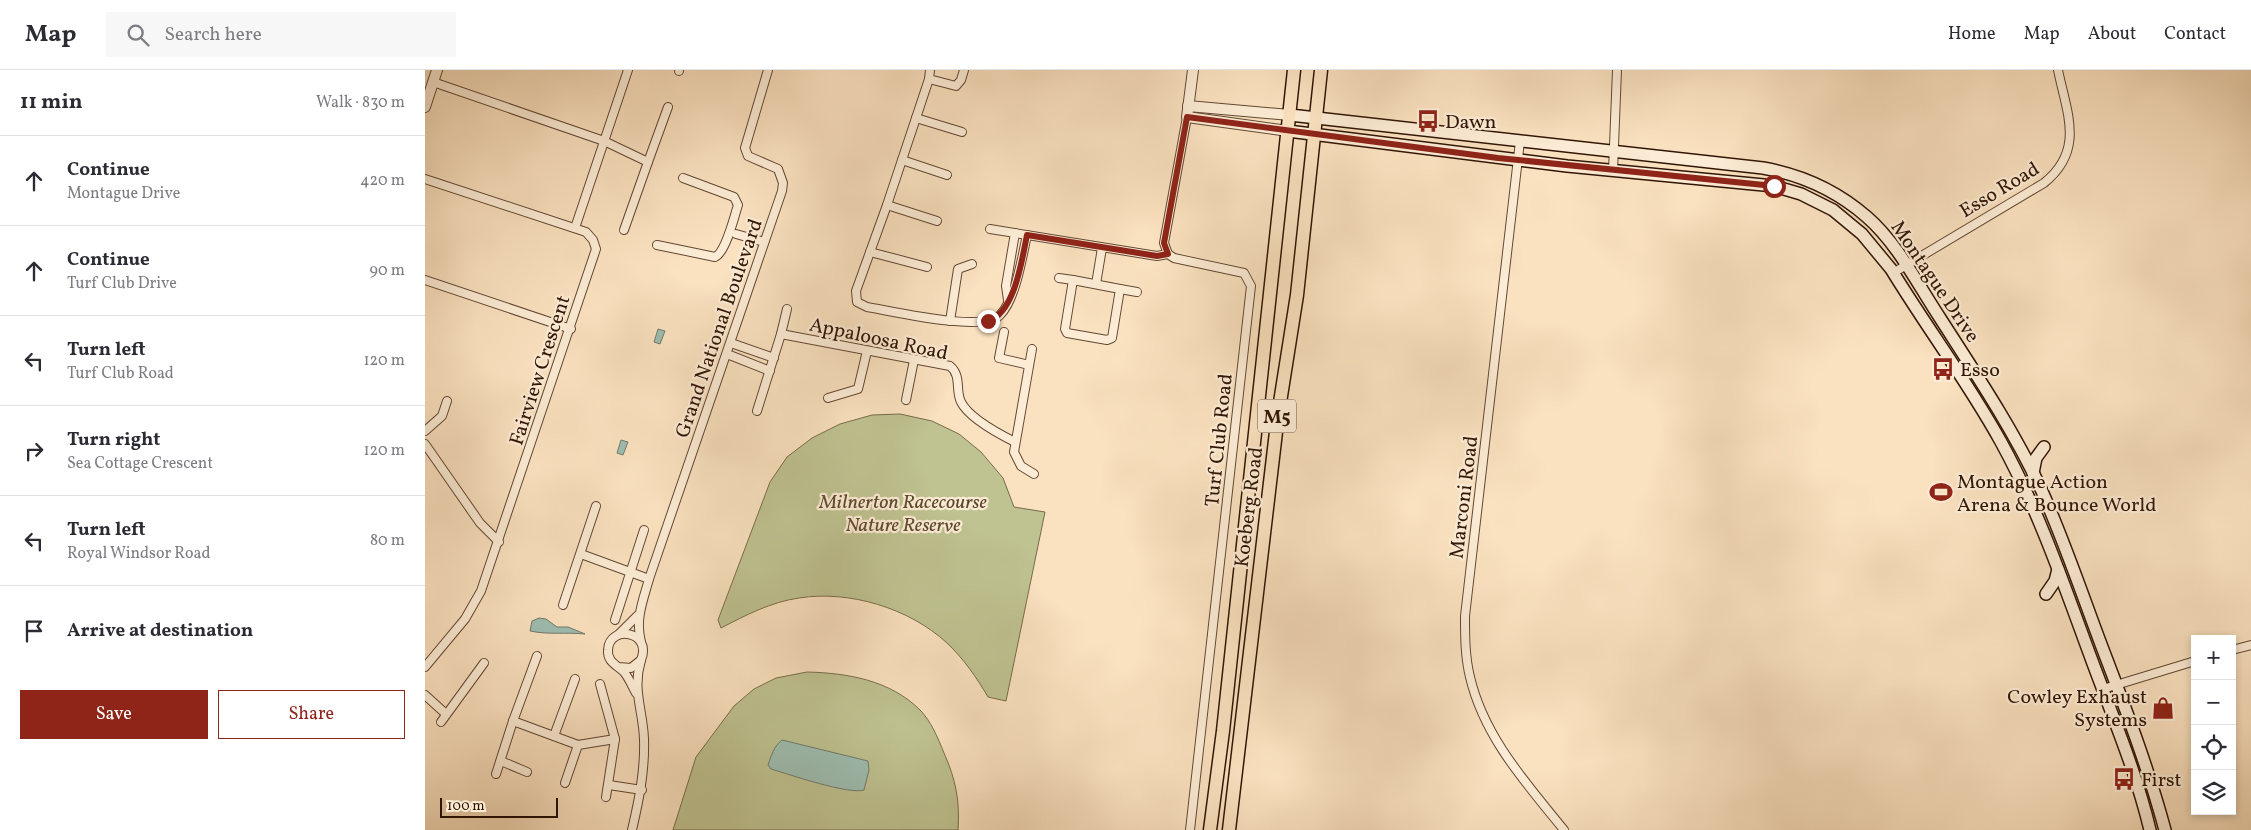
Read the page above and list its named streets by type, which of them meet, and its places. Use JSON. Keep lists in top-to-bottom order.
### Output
{
  "streets": {
    "main road": ["Montague Drive", "M5", "Koeberg Road"],
    "street": [
      "Esso Road",
      "Grand National Boulevard",
      "Appaloosa Road",
      "Fairview Crescent",
      "Turf Club Road",
      "Marconi Road"
    ]
  },
  "crossings": [
    ["Esso Road", "Montague Drive"],
    ["Montague Drive", "Marconi Road"],
    ["Montague Drive", "Koeberg Road"]
  ],
  "parks": ["Milnerton Racecourse Nature Reserve"],
  "places": {
    "bus stop": ["Dawn", "Esso", "First"],
    "sports": ["Montague Action Arena & Bounce World"],
    "shop": ["Cowley Exhaust Systems"]
  },
  "scale_bar": "100 m",
  "page": {
    "header": "Map",
    "search": "Search here",
    "nav": [
      "Home",
      "Map",
      "About",
      "Contact"
    ],
    "heading": ["11 min", "Walk · 830 m"],
    "list": [
      ["Continue", "Montague Drive", "420 m"],
      ["Continue", "Turf Club Drive", "90 m"],
      ["Turn left", "Turf Club Road", "120 m"],
      ["Turn right", "Sea Cottage Crescent", "120 m"],
      ["Turn left", "Royal Windsor Road", "80 m"],
      "Arrive at destination"
    ],
    "map_buttons": ["+", "−"],
    "buttons": ["Save", "Share"],
    "scale": "100 m"
  }
}
